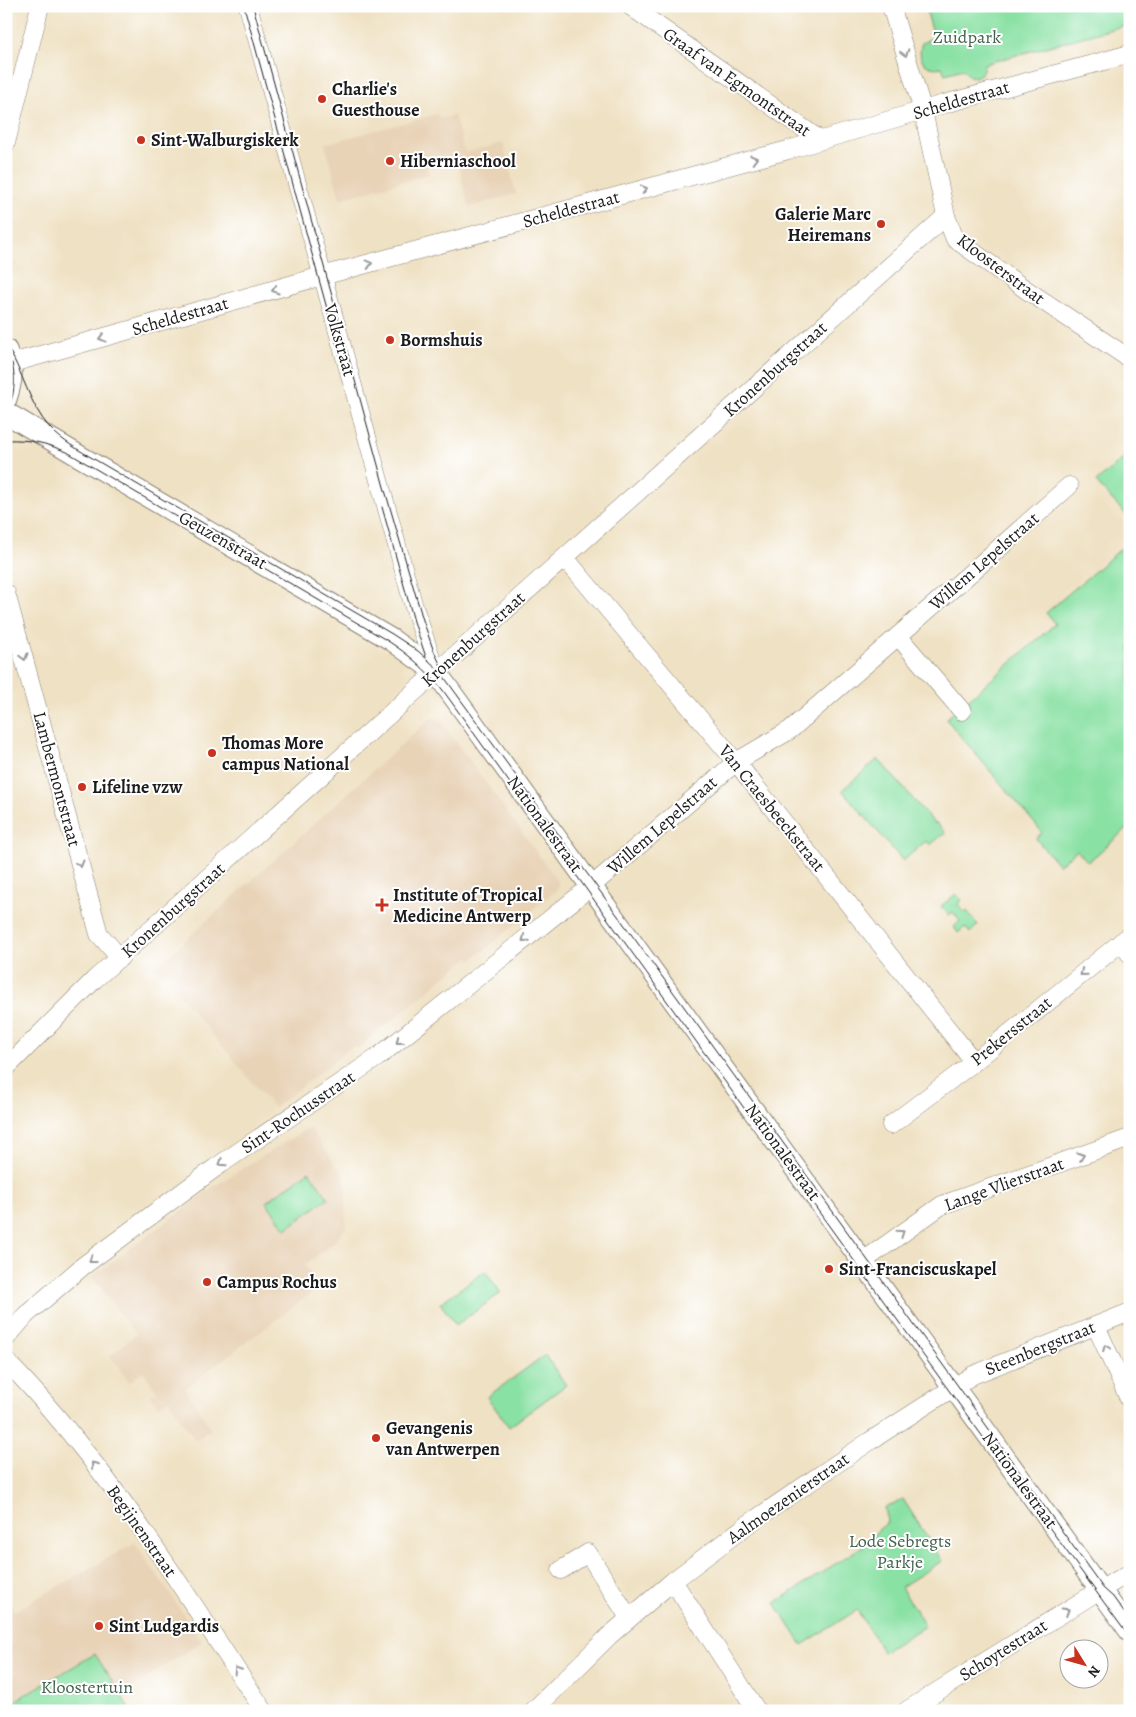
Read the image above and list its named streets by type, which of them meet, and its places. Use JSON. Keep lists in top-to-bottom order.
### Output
{
  "streets": {
    "street": [
      "Graaf van Egmontstraat",
      "Scheldestraat",
      "Kloosterstraat",
      "Volkstraat",
      "Kronenburgstraat",
      "Geuzenstraat",
      "Willem Lepelstraat",
      "Lambermontstraat",
      "Van Craesbeeckstraat",
      "Nationalestraat",
      "Prekersstraat",
      "Sint-Rochusstraat",
      "Lange Vlierstraat",
      "Steenbergstraat",
      "Aalmoezenierstraat",
      "Begijnenstraat",
      "Schoytestraat"
    ]
  },
  "crossings": [
    ["Graaf van Egmontstraat", "Scheldestraat"],
    ["Scheldestraat", "Kloosterstraat"],
    ["Scheldestraat", "Volkstraat"],
    ["Kloosterstraat", "Kronenburgstraat"],
    ["Volkstraat", "Kronenburgstraat"],
    ["Volkstraat", "Geuzenstraat"],
    ["Volkstraat", "Nationalestraat"],
    ["Kronenburgstraat", "Geuzenstraat"],
    ["Kronenburgstraat", "Lambermontstraat"],
    ["Kronenburgstraat", "Van Craesbeeckstraat"],
    ["Kronenburgstraat", "Nationalestraat"],
    ["Geuzenstraat", "Nationalestraat"],
    ["Willem Lepelstraat", "Van Craesbeeckstraat"],
    ["Willem Lepelstraat", "Nationalestraat"],
    ["Willem Lepelstraat", "Sint-Rochusstraat"],
    ["Van Craesbeeckstraat", "Prekersstraat"],
    ["Nationalestraat", "Sint-Rochusstraat"],
    ["Nationalestraat", "Lange Vlierstraat"],
    ["Nationalestraat", "Steenbergstraat"],
    ["Nationalestraat", "Aalmoezenierstraat"],
    ["Nationalestraat", "Schoytestraat"],
    ["Steenbergstraat", "Aalmoezenierstraat"]
  ],
  "one_way": [
    "Lambermontstraat",
    "Prekersstraat",
    "Sint-Rochusstraat",
    "Lange Vlierstraat",
    "Begijnenstraat",
    "Schoytestraat"
  ],
  "parks": ["Zuidpark", "Lode Sebregts Parkje", "Kloostertuin"],
  "places": {
    "other": [
      "Charlie's Guesthouse",
      "Sint-Walburgiskerk",
      "Hiberniaschool",
      "Galerie Marc Heiremans",
      "Bormshuis",
      "Thomas More campus National",
      "Lifeline vzw",
      "Sint-Franciscuskapel",
      "Campus Rochus",
      "Gevangenis van Antwerpen",
      "Sint Ludgardis"
    ],
    "health": ["Institute of Tropical Medicine Antwerp"]
  },
  "north": "bottom right"
}
